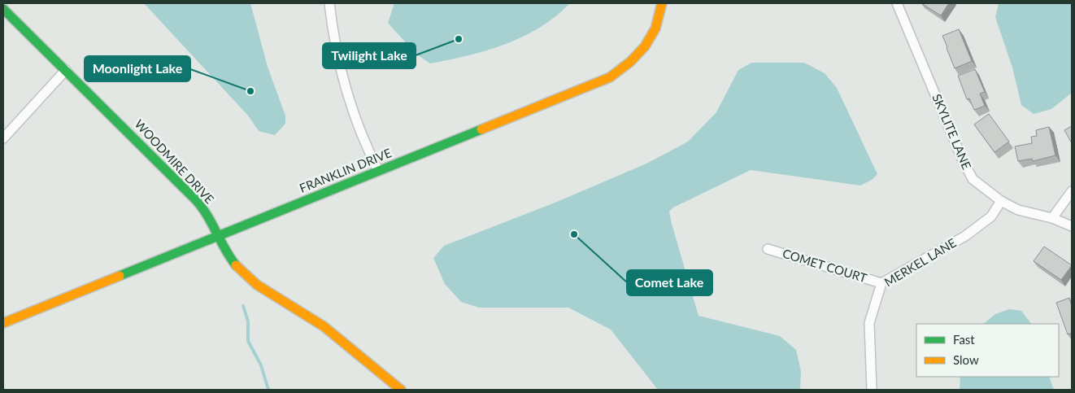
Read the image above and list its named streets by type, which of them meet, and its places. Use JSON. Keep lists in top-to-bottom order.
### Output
{
  "streets": {
    "street": [
      "SKYLITE LANE",
      "WOODMIRE DRIVE",
      "FRANKLIN DRIVE",
      "MERKEL LANE",
      "COMET COURT"
    ]
  },
  "crossings": [
    ["SKYLITE LANE", "MERKEL LANE"],
    ["WOODMIRE DRIVE", "FRANKLIN DRIVE"],
    ["MERKEL LANE", "COMET COURT"]
  ],
  "places": ["Twilight Lake", "Moonlight Lake", "Comet Lake"],
  "legend": ["Fast", "Slow"]
}
